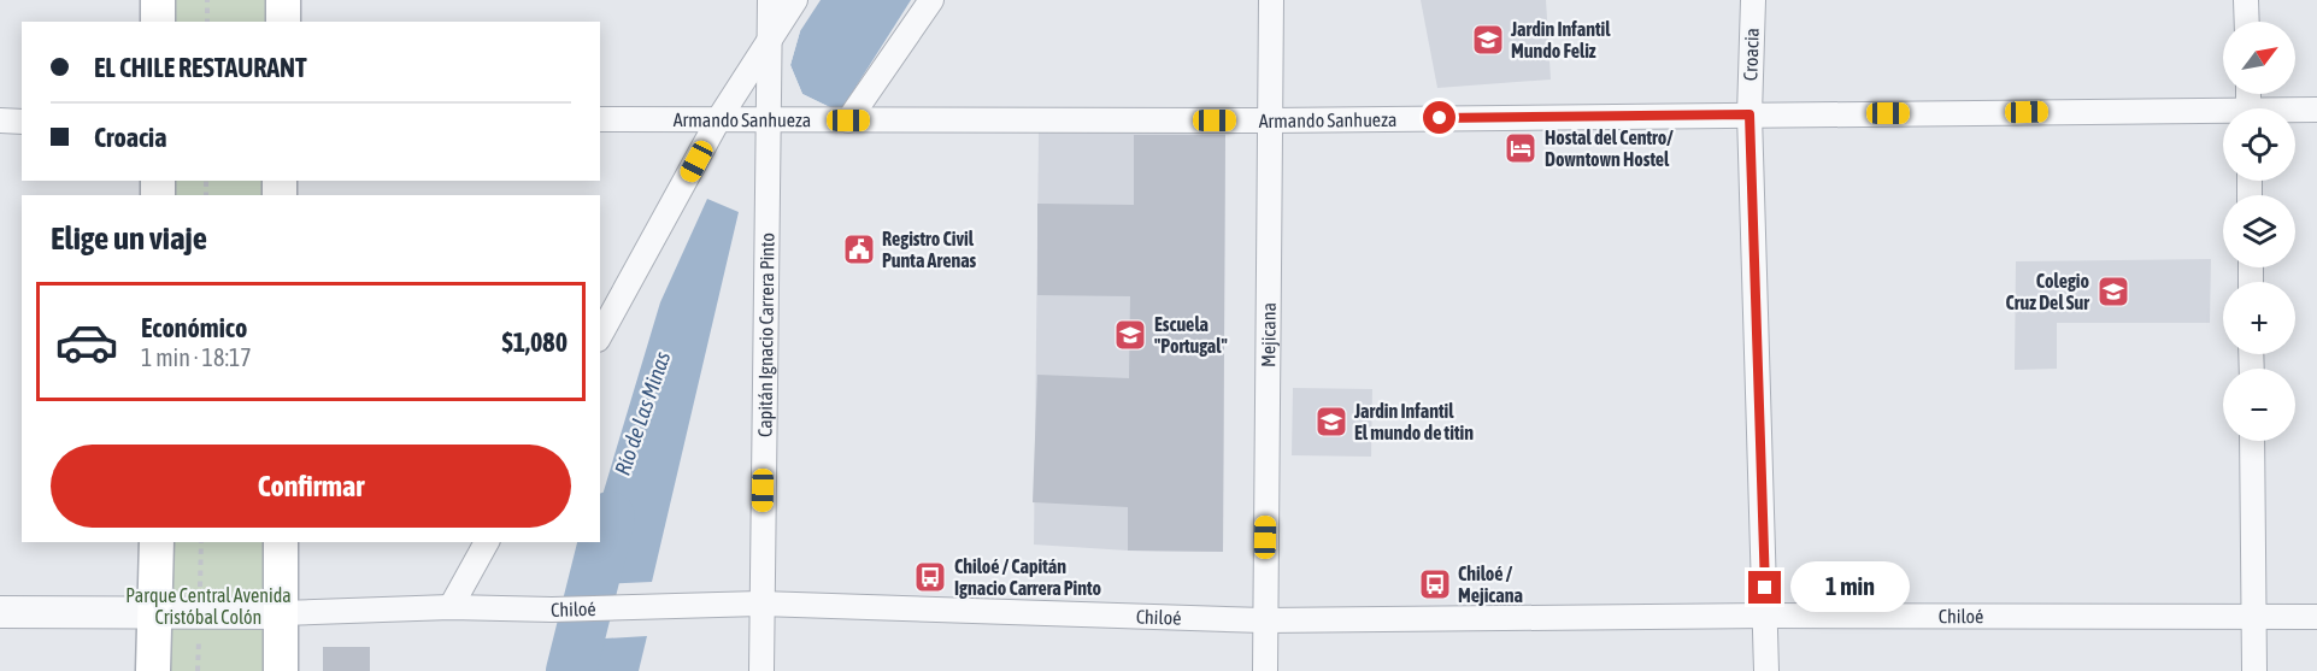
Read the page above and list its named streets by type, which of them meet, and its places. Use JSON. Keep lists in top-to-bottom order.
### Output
{
  "streets": {
    "street": [
      "Croacia",
      "Armando Sanhueza",
      "Capitán Ignacio Carrera Pinto",
      "Mejicana",
      "Chiloé"
    ]
  },
  "crossings": [
    ["Croacia", "Armando Sanhueza"],
    ["Croacia", "Chiloé"],
    ["Armando Sanhueza", "Capitán Ignacio Carrera Pinto"],
    ["Armando Sanhueza", "Mejicana"],
    ["Capitán Ignacio Carrera Pinto", "Chiloé"],
    ["Mejicana", "Chiloé"]
  ],
  "water": ["Río de Las Minas"],
  "parks": ["Parque Central Avenida Cristóbal Colón"],
  "places": {
    "school or university": [
      "Jardin Infantil Mundo Feliz",
      "Colegio Cruz Del Sur",
      "Escuela \"Portugal\"",
      "Jardin Infantil El mundo de titin"
    ],
    "hotel": ["Hostal del Centro/ Downtown Hostel"],
    "public building": ["Registro Civil Punta Arenas"],
    "bus stop": ["Chiloé / Capitán Ignacio Carrera Pinto", "Chiloé / Mejicana"]
  },
  "north": "top right",
  "page": {
    "map_buttons": ["+", "−"],
    "banner": ["EL CHILE RESTAURANT", "Croacia"],
    "heading": "Elige un viaje",
    "list": [
      {
        "name": "Económico",
        "note": "1 min · 18:17",
        "value": "$1,080"
      }
    ],
    "buttons": "Confirmar",
    "bubble": "1 min"
  }
}
